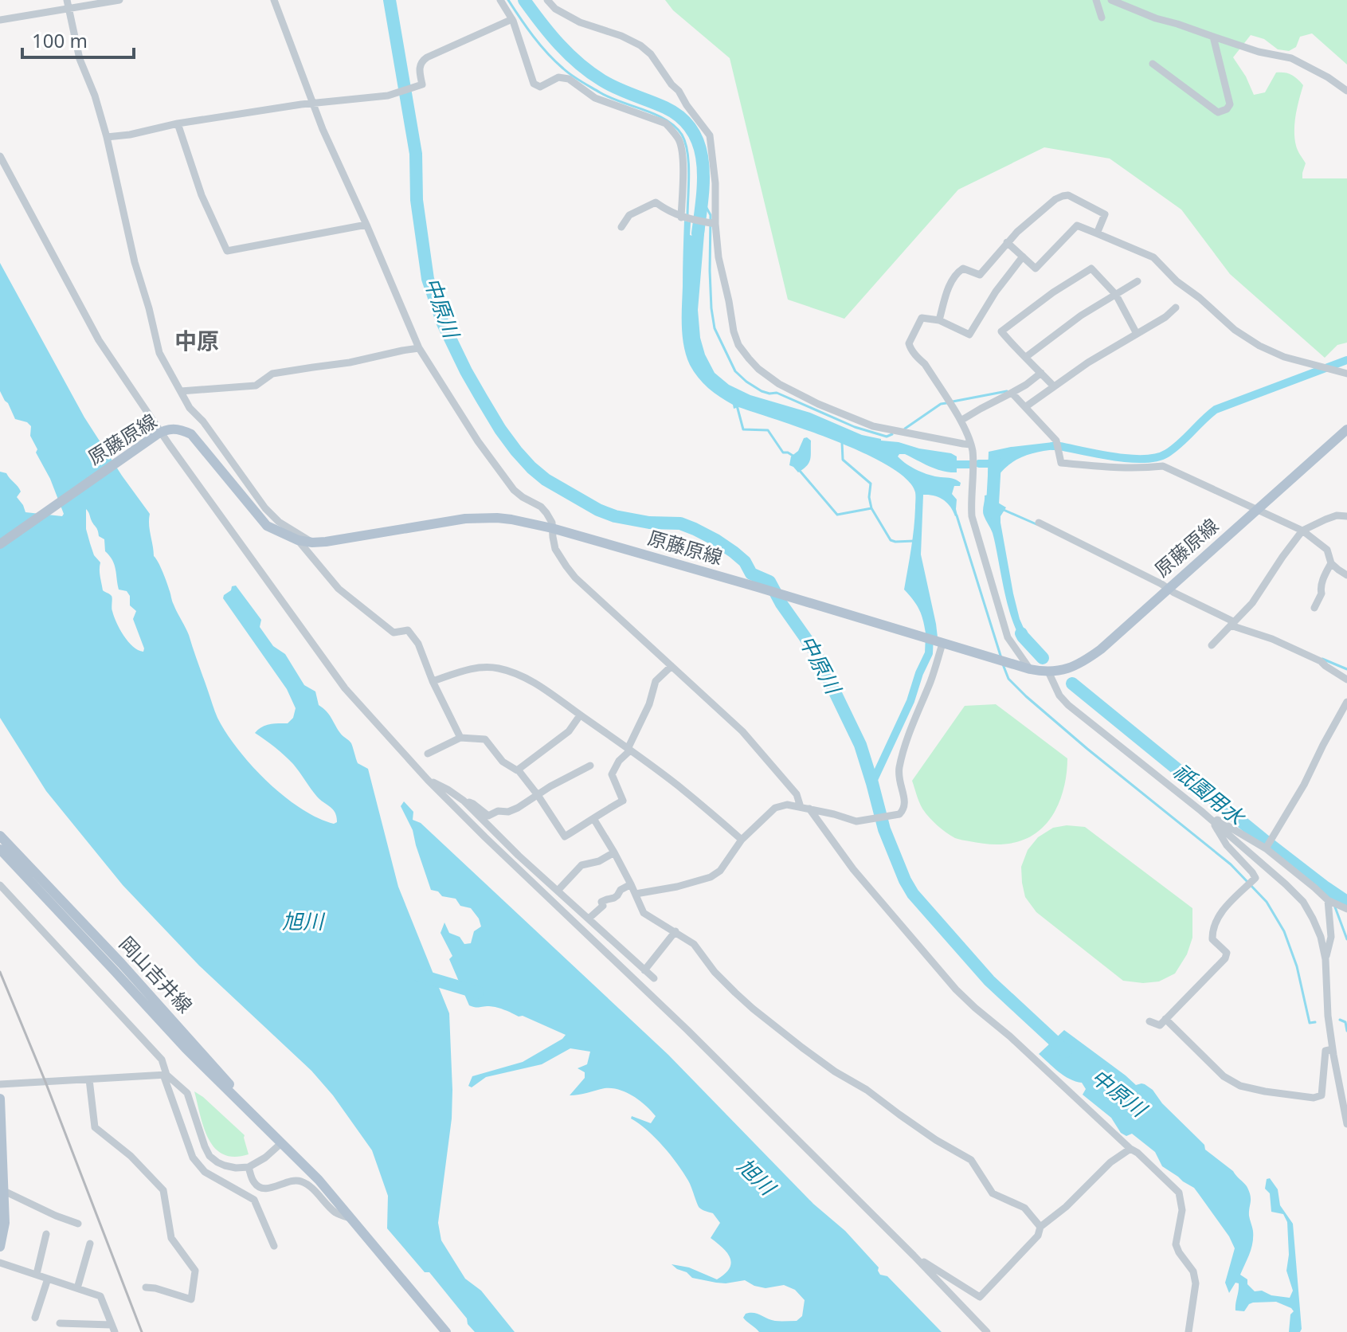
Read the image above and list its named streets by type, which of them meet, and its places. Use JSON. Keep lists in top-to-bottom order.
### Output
{
  "streets": {
    "main road": ["原藤原線", "岡山吉井線"]
  },
  "districts": ["中原"],
  "water": ["中原川", "祇園用水", "旭川"],
  "scale_bar": "100 m"
}
